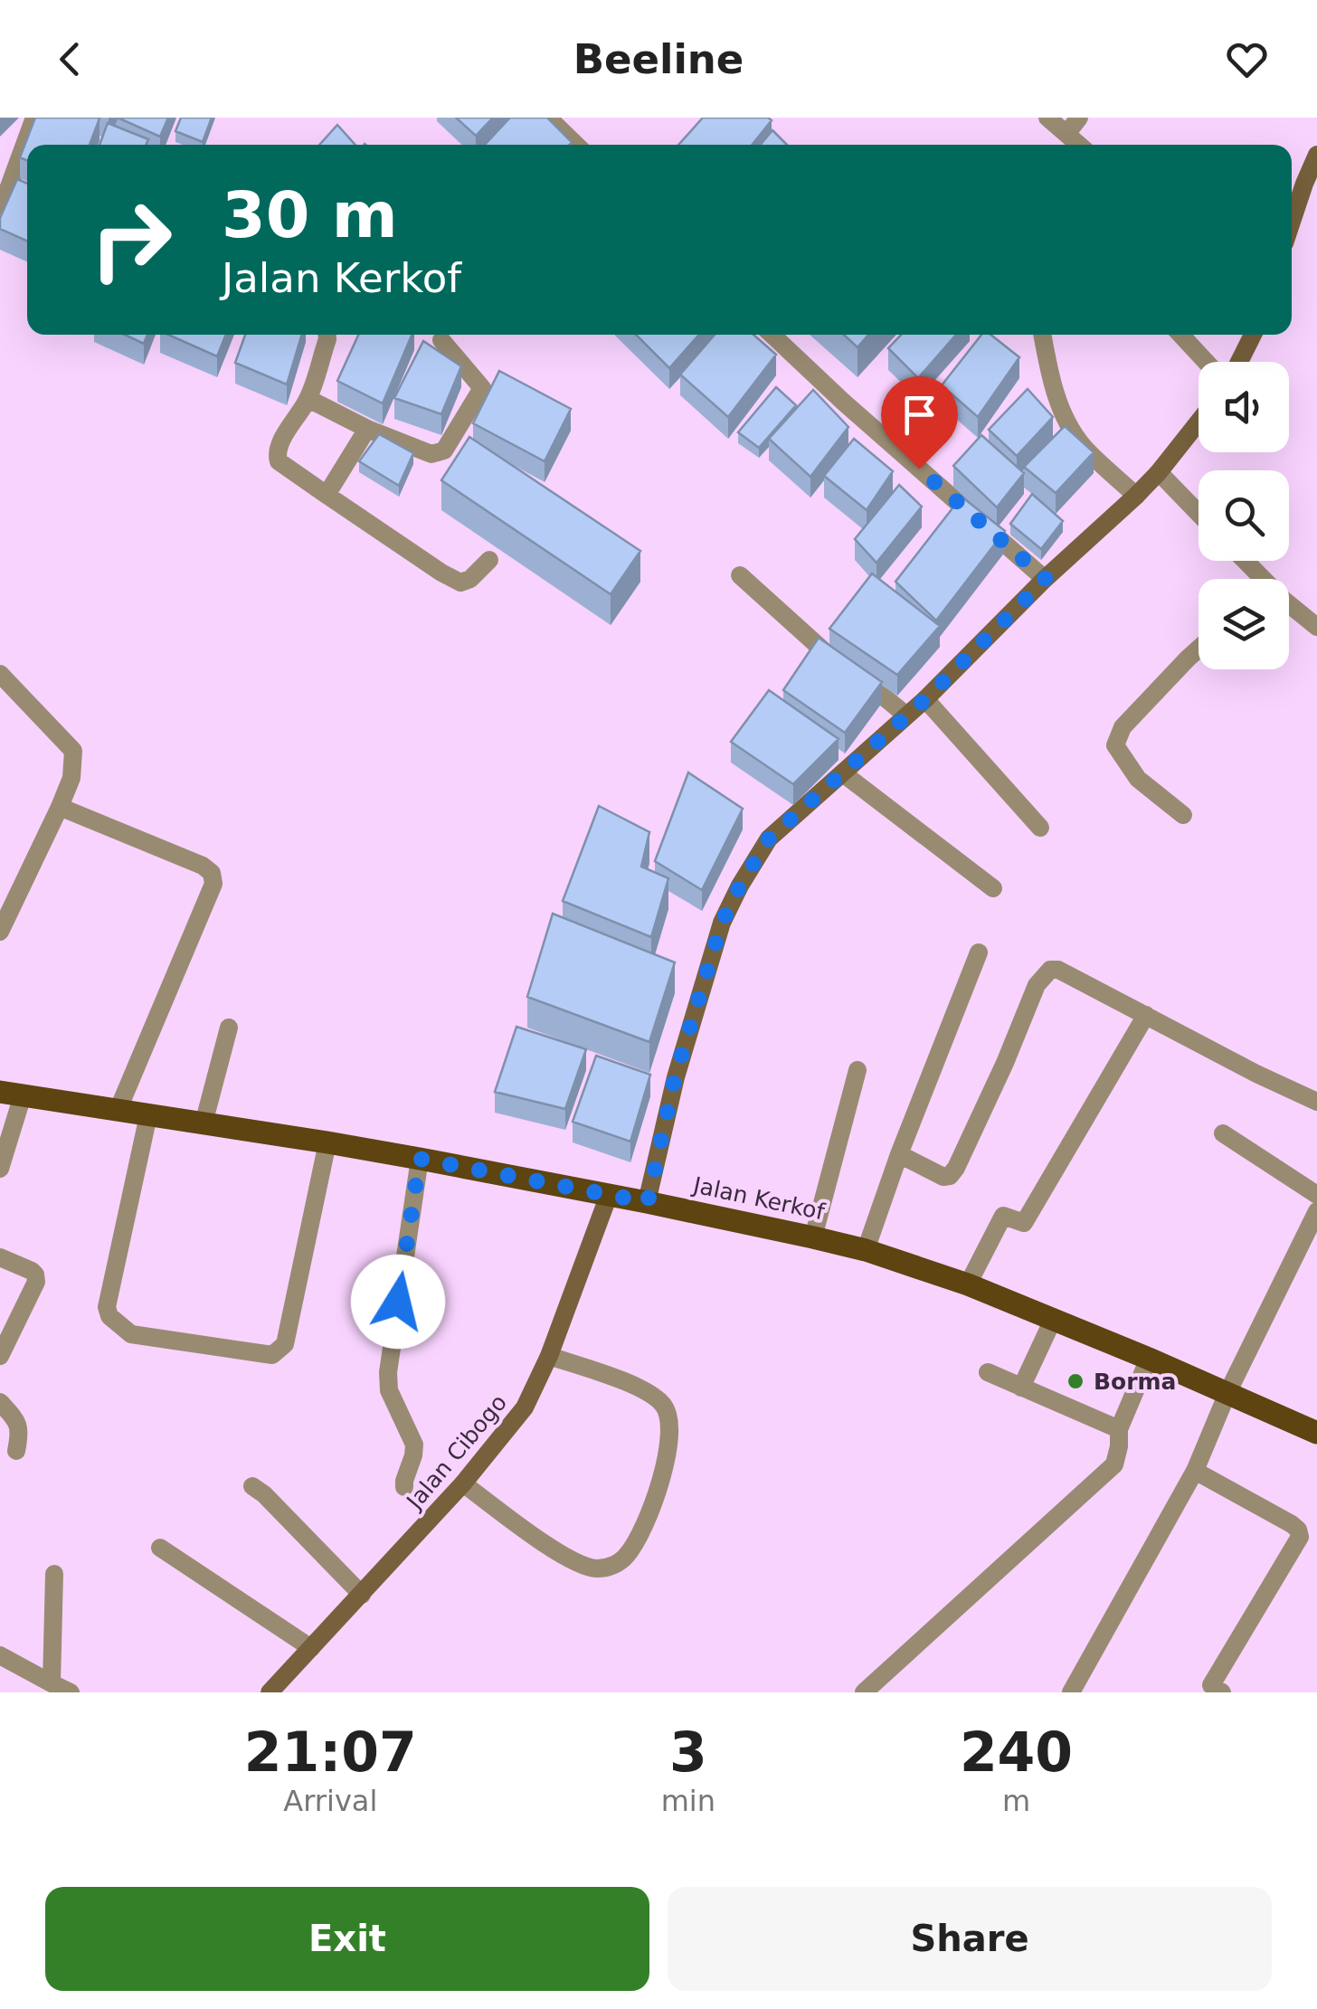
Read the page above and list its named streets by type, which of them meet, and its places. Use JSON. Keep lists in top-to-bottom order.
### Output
{
  "streets": {
    "main road": ["Jalan Kerkof", "Jalan Cibogo"]
  },
  "crossings": [
    ["Jalan Kerkof", "Jalan Cibogo"]
  ],
  "places": ["Borma"],
  "page": {
    "header": "Beeline",
    "turn": ["30 m", "Jalan Kerkof"],
    "eta": [
      "21:07",
      "Arrival",
      "3",
      "min",
      "240",
      "m"
    ],
    "buttons": ["Exit", "Share"]
  }
}
